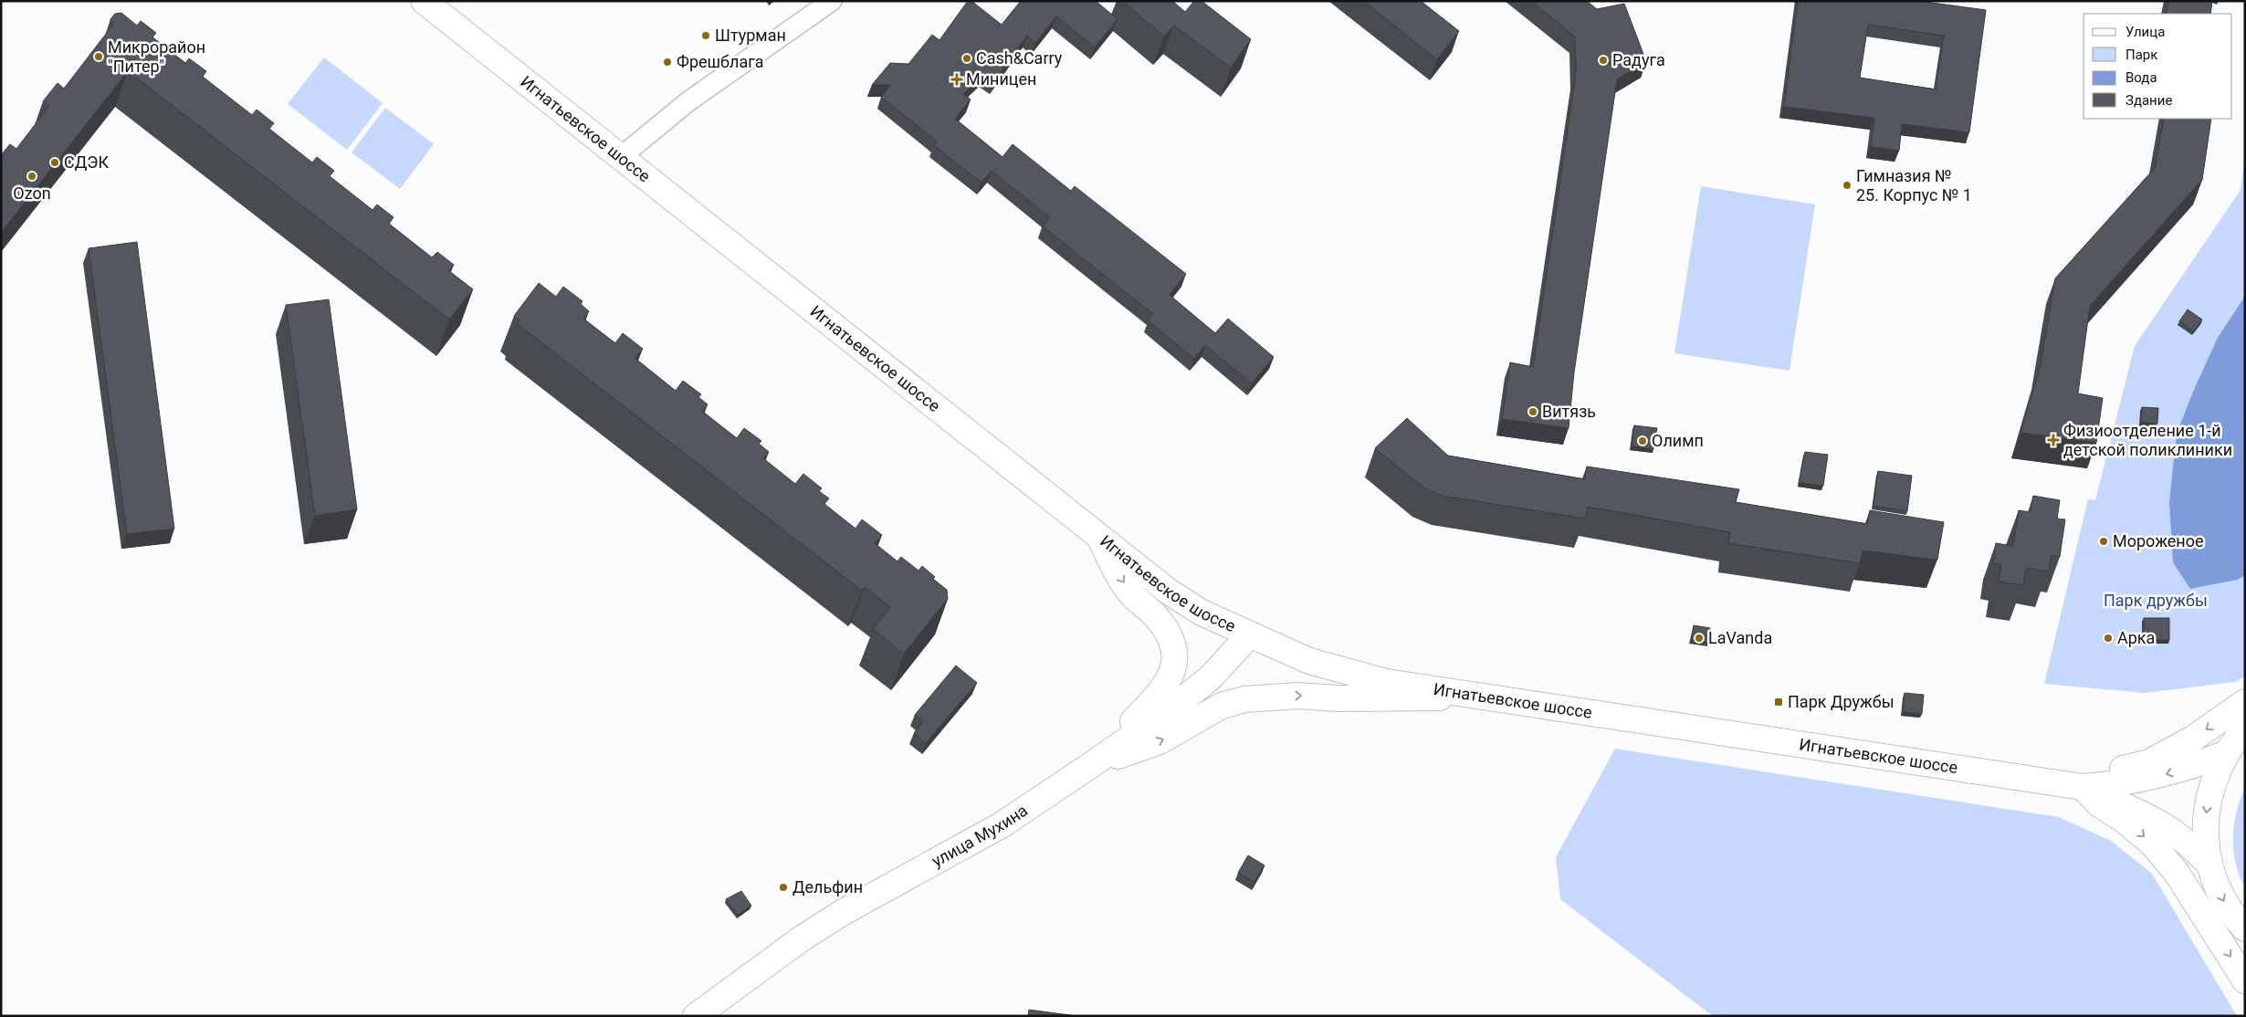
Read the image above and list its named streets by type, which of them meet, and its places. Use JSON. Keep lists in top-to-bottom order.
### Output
{
  "streets": {
    "main road": ["Игнатьевское шоссе", "улица Мухина"]
  },
  "crossings": [
    ["Игнатьевское шоссе", "улица Мухина"]
  ],
  "parks": ["Парк дружбы"],
  "places": {
    "other": [
      "Штурман",
      "Микрорайон \"Питер\"",
      "Cash&Carry",
      "Радуга",
      "Фрешблага",
      "СДЭК",
      "Ozon",
      "Гимназия № 25. Корпус № 1",
      "Витязь",
      "Олимп",
      "Мороженое",
      "LaVanda",
      "Арка",
      "Дельфин"
    ],
    "health": ["Миницен", "Физиоотделение 1-й детской поликлиники"],
    "transit": ["Парк Дружбы"]
  },
  "legend": [
    "Улица",
    "Парк",
    "Вода",
    "Здание"
  ]
}
